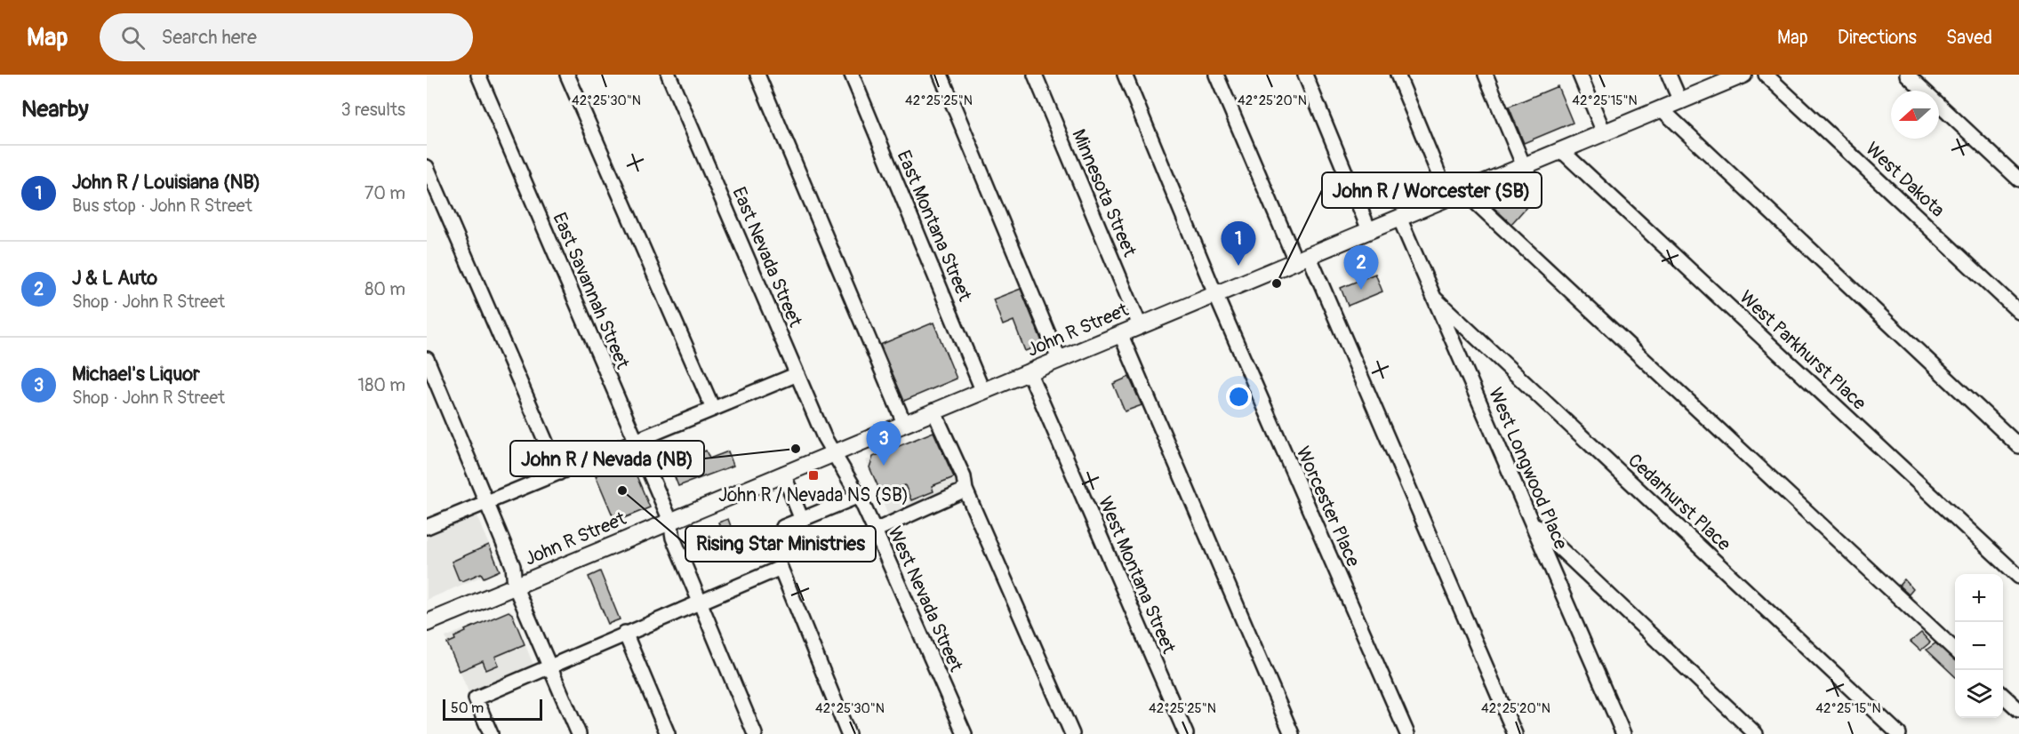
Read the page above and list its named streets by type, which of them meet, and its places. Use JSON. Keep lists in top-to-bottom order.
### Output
{
  "streets": {
    "main road": ["John R Street"],
    "street": [
      "West Dakota",
      "Minnesota Street",
      "East Montana Street",
      "East Nevada Street",
      "East Savannah Street",
      "West Parkhurst Place",
      "West Longwood Place",
      "Cedarhurst Place",
      "Worcester Place",
      "West Montana Street",
      "West Nevada Street"
    ]
  },
  "crossings": [
    ["Minnesota Street", "John R Street"],
    ["East Montana Street", "John R Street"],
    ["East Nevada Street", "John R Street"],
    ["East Nevada Street", "West Nevada Street"],
    ["East Savannah Street", "John R Street"],
    ["John R Street", "West Parkhurst Place"],
    ["John R Street", "West Longwood Place"],
    ["John R Street", "Worcester Place"],
    ["John R Street", "West Montana Street"],
    ["John R Street", "West Nevada Street"],
    ["West Longwood Place", "Cedarhurst Place"]
  ],
  "places": {
    "other": ["John R / Worcester (SB)", "John R / Nevada (NB)", "Rising Star Ministries"],
    "transit": ["John R / Nevada NS (SB)"]
  },
  "scale_bar": "50 m",
  "north": "left",
  "page": {
    "header": "Map",
    "search": "Search here",
    "nav": ["Map", "Directions", "Saved"],
    "heading": ["Nearby", "3 results"],
    "list": [
      {
        "mark": "1",
        "name": "John R / Louisiana (NB)",
        "note": "Bus stop · John R Street",
        "value": "70 m"
      },
      {
        "mark": "2",
        "name": "J & L Auto",
        "note": "Shop · John R Street",
        "value": "80 m"
      },
      {
        "mark": "3",
        "name": "Michael's Liquor",
        "note": "Shop · John R Street",
        "value": "180 m"
      }
    ],
    "pins": ["1", "2", "3"],
    "map_buttons": ["+", "−"],
    "scale": "50 m"
  },
  "coordinates": [
    "42°25'30\"N",
    "42°25'25\"N",
    "42°25'20\"N",
    "42°25'15\"N"
  ]
}
